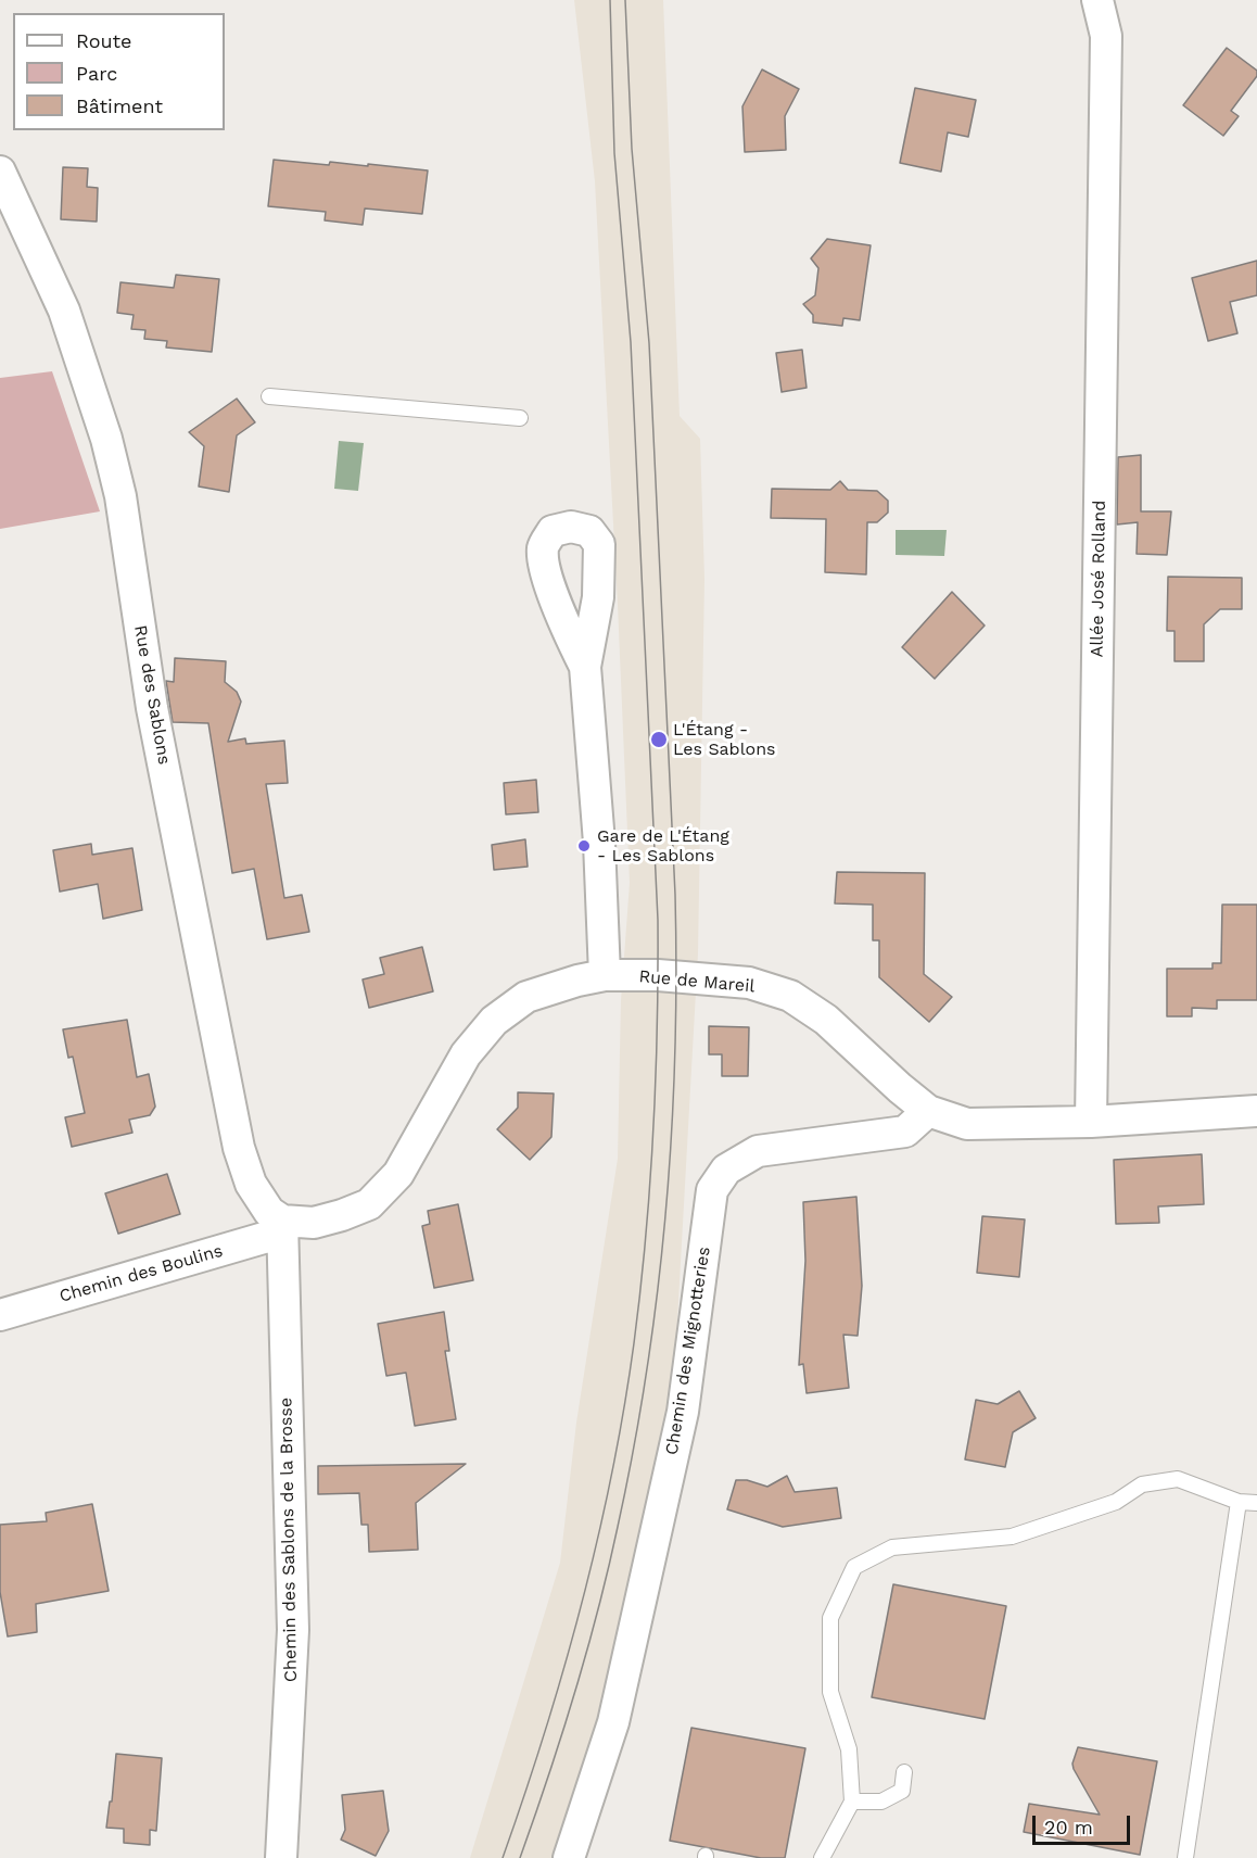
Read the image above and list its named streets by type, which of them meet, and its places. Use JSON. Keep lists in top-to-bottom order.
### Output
{
  "streets": {
    "street": [
      "Allée José Rolland",
      "Rue des Sablons",
      "Rue de Mareil",
      "Chemin des Boulins",
      "Chemin des Mignotteries",
      "Chemin des Sablons de la Brosse"
    ]
  },
  "crossings": [
    ["Allée José Rolland", "Rue de Mareil"],
    ["Rue des Sablons", "Rue de Mareil"],
    ["Rue des Sablons", "Chemin des Boulins"],
    ["Rue des Sablons", "Chemin des Sablons de la Brosse"],
    ["Rue de Mareil", "Chemin des Boulins"],
    ["Rue de Mareil", "Chemin des Mignotteries"],
    ["Rue de Mareil", "Chemin des Sablons de la Brosse"],
    ["Chemin des Boulins", "Chemin des Sablons de la Brosse"]
  ],
  "places": ["L'Étang - Les Sablons", "Gare de L'Étang - Les Sablons"],
  "legend": ["Route", "Parc", "Bâtiment"],
  "scale_bar": "20 m"
}
